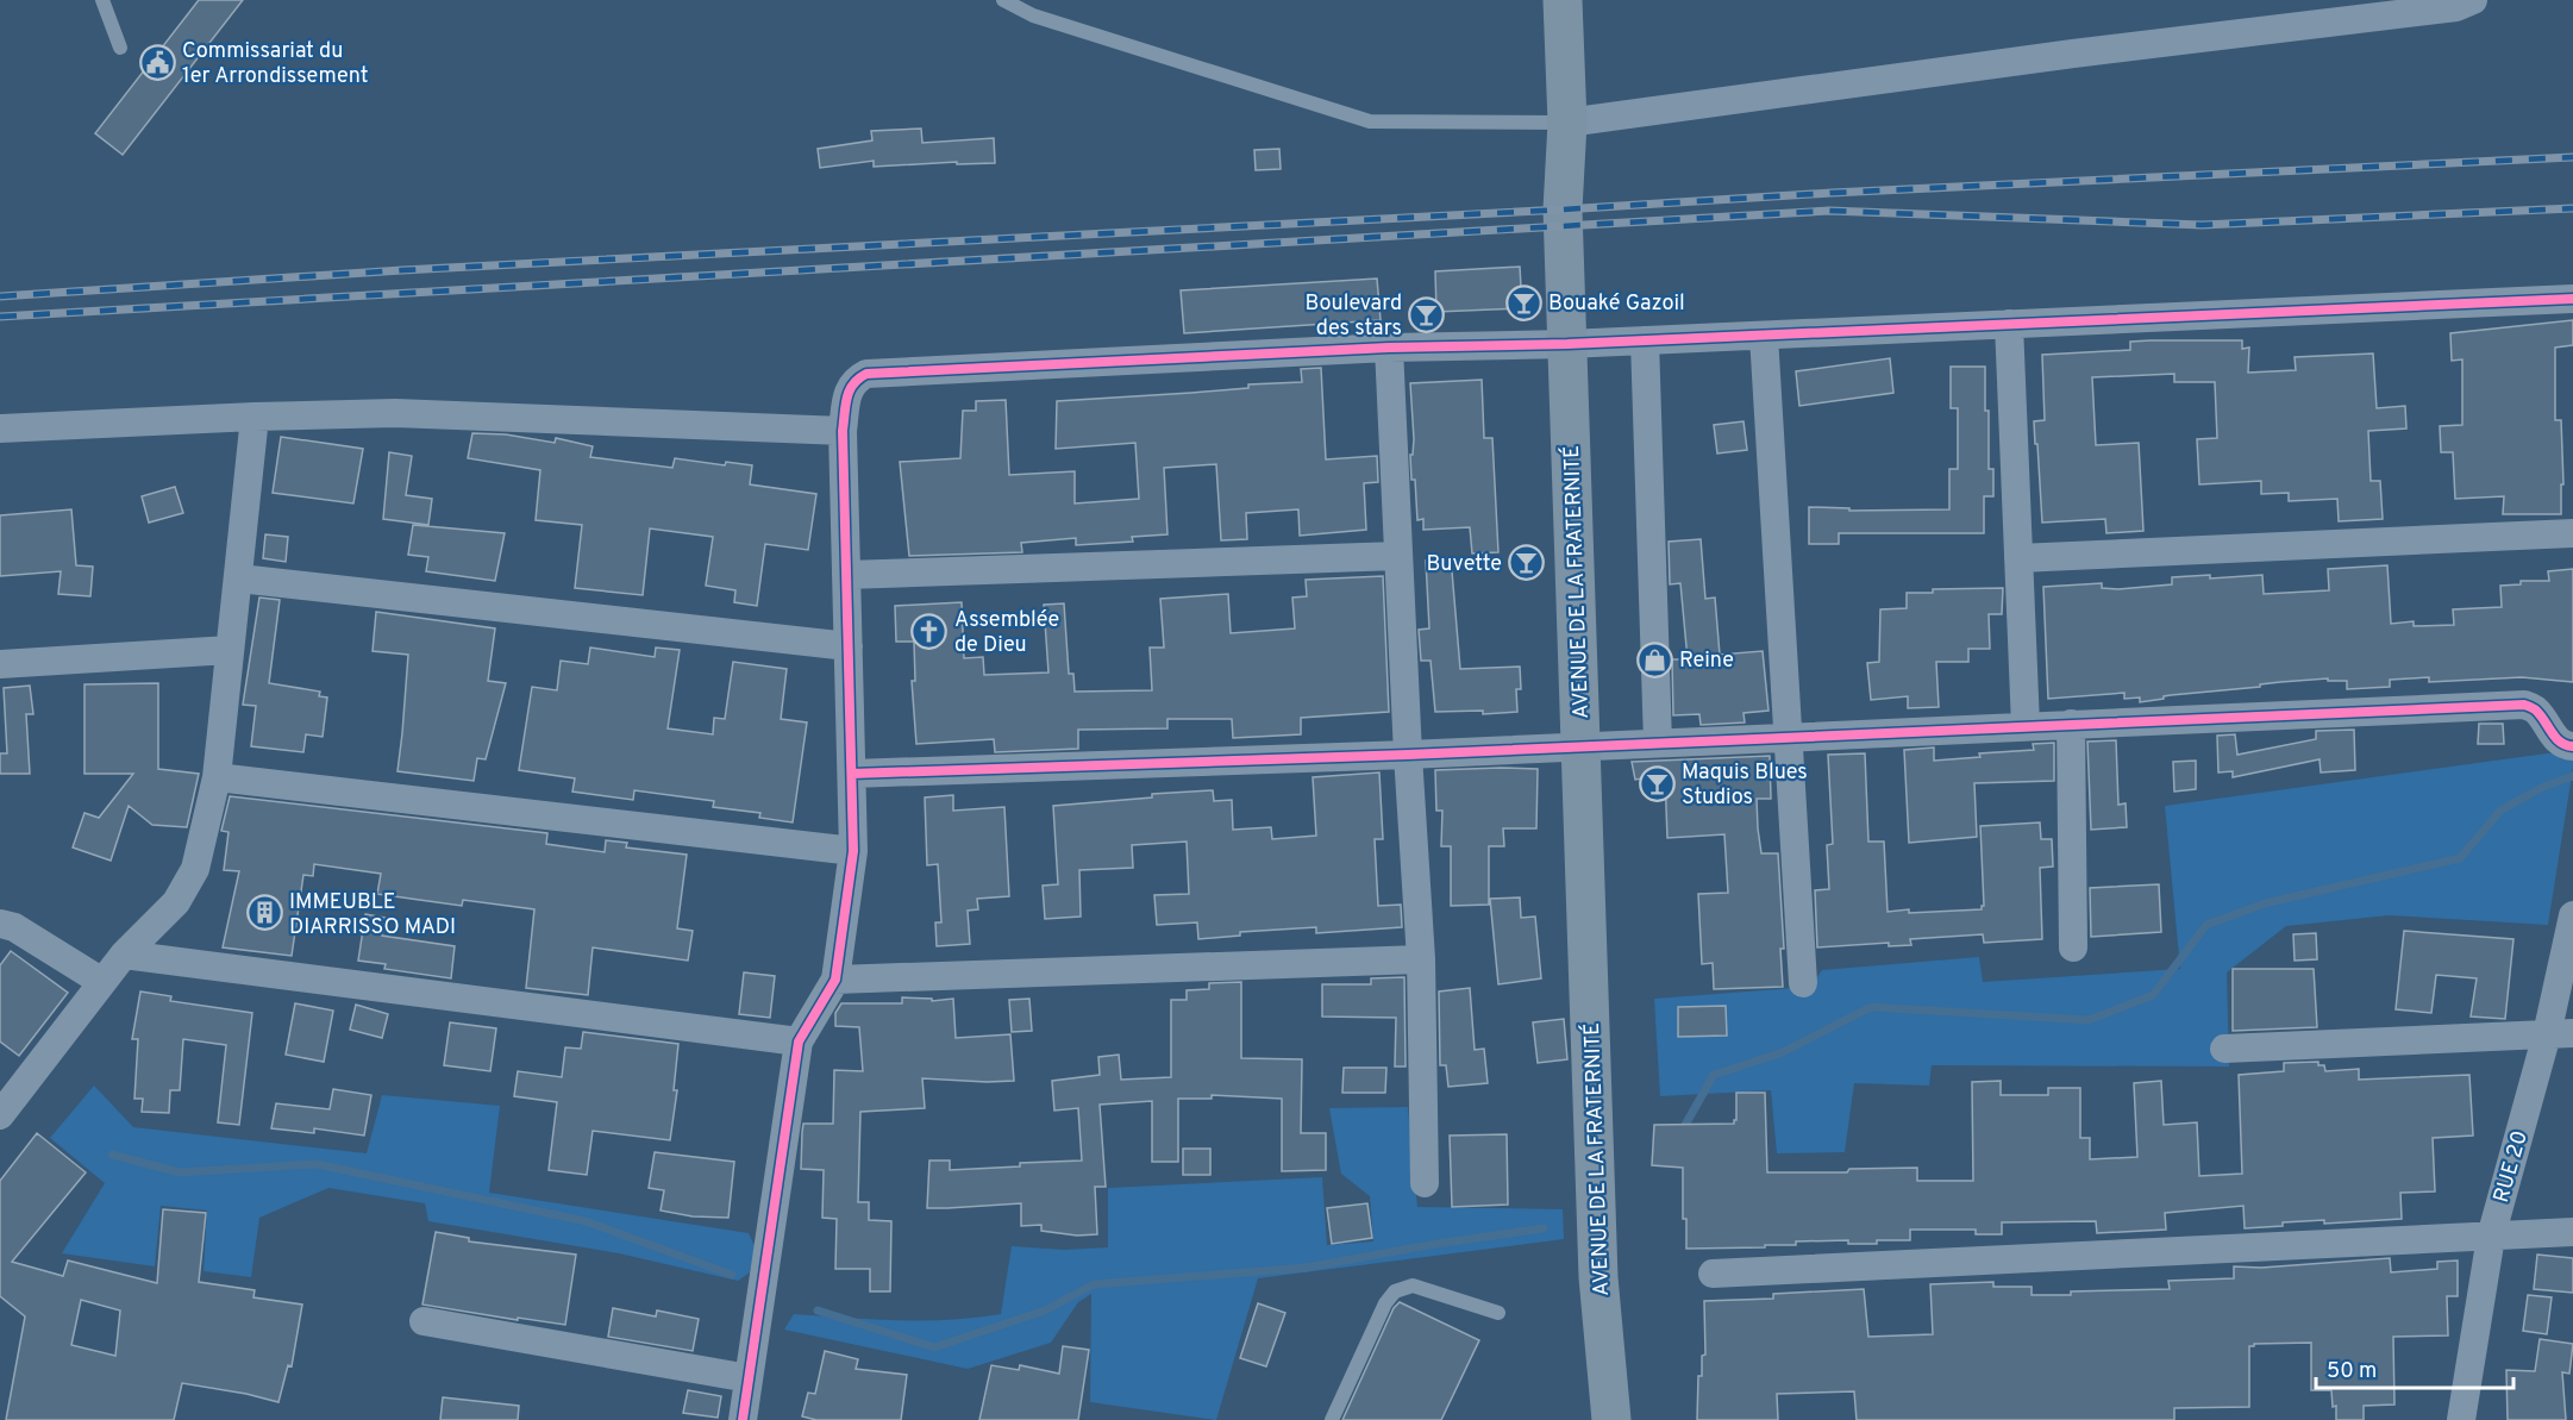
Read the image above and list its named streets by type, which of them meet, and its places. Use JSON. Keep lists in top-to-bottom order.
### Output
{
  "streets": {
    "main road": ["AVENUE DE LA FRATERNITÉ"],
    "street": ["RUE 20"]
  },
  "places": {
    "public building": ["Commissariat du 1er Arrondissement"],
    "bar": [
      "Bouaké Gazoil",
      "Boulevard des stars",
      "Buvette",
      "Maquis Blues Studios"
    ],
    "church": ["Assemblée de Dieu"],
    "shop": ["Reine"],
    "building": ["IMMEUBLE DIARRISSO MADI"]
  },
  "scale_bar": "50 m"
}
